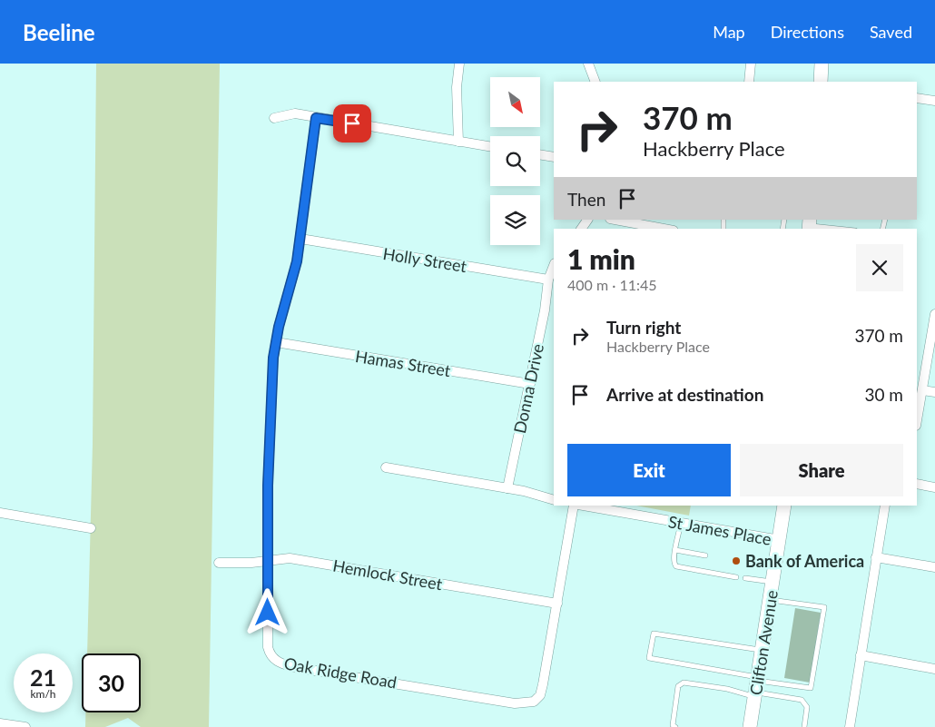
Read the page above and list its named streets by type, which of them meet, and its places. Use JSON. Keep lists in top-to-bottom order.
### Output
{
  "streets": {
    "main road": ["Clifton Avenue"],
    "street": [
      "Holly Street",
      "Hamas Street",
      "Donna Drive",
      "St James Place",
      "Hemlock Street",
      "Oak Ridge Road"
    ]
  },
  "crossings": [
    ["Holly Street", "Donna Drive"],
    ["Holly Street", "Oak Ridge Road"],
    ["Hamas Street", "Donna Drive"],
    ["Hamas Street", "Oak Ridge Road"],
    ["St James Place", "Clifton Avenue"],
    ["Hemlock Street", "Oak Ridge Road"]
  ],
  "places": ["Bank of America"],
  "north": "bottom right",
  "page": {
    "header": "Beeline",
    "nav": ["Map", "Directions", "Saved"],
    "turn": ["370 m", "Hackberry Place"],
    "then": "Then",
    "heading": ["1 min", "400 m · 11:45"],
    "list": [
      {
        "name": "Turn right",
        "note": "Hackberry Place",
        "value": "370 m"
      },
      {
        "name": "Arrive at destination",
        "value": "30 m"
      }
    ],
    "buttons": ["Exit", "Share"],
    "speed": "21 km/h",
    "limit": "30"
  }
}
